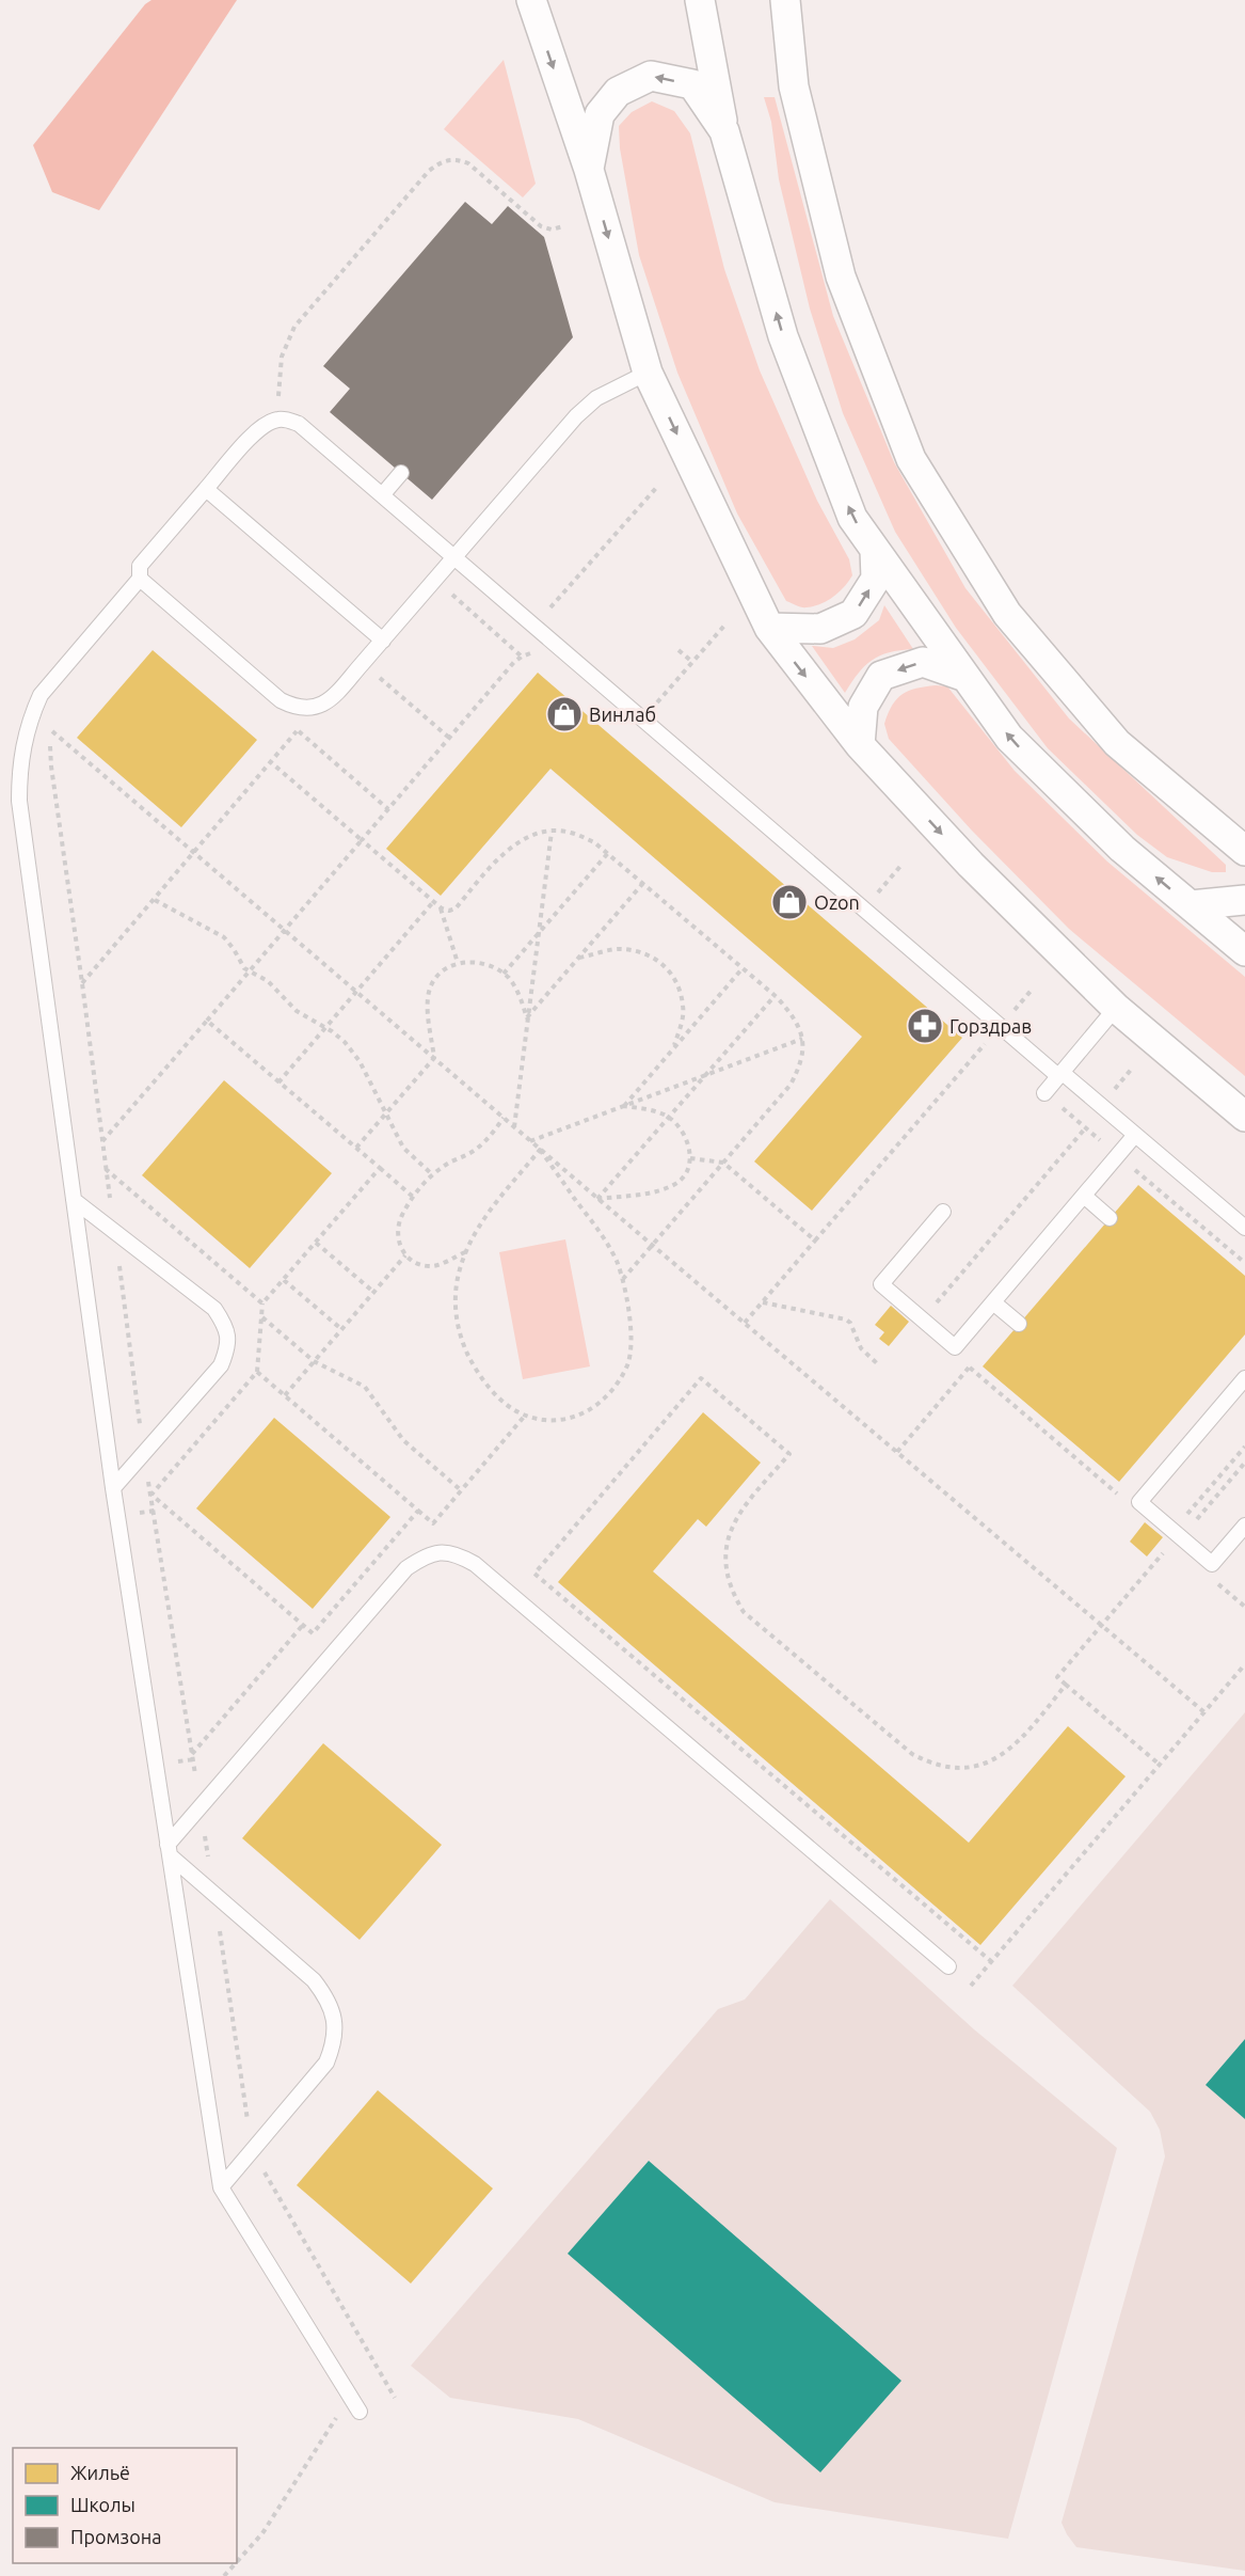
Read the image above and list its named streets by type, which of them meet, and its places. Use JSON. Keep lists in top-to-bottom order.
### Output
{
  "places": {
    "shop": ["Винлаб", "Ozon"],
    "pharmacy": ["Горздрав"]
  },
  "legend": ["Жильё", "Школы", "Промзона"]
}
